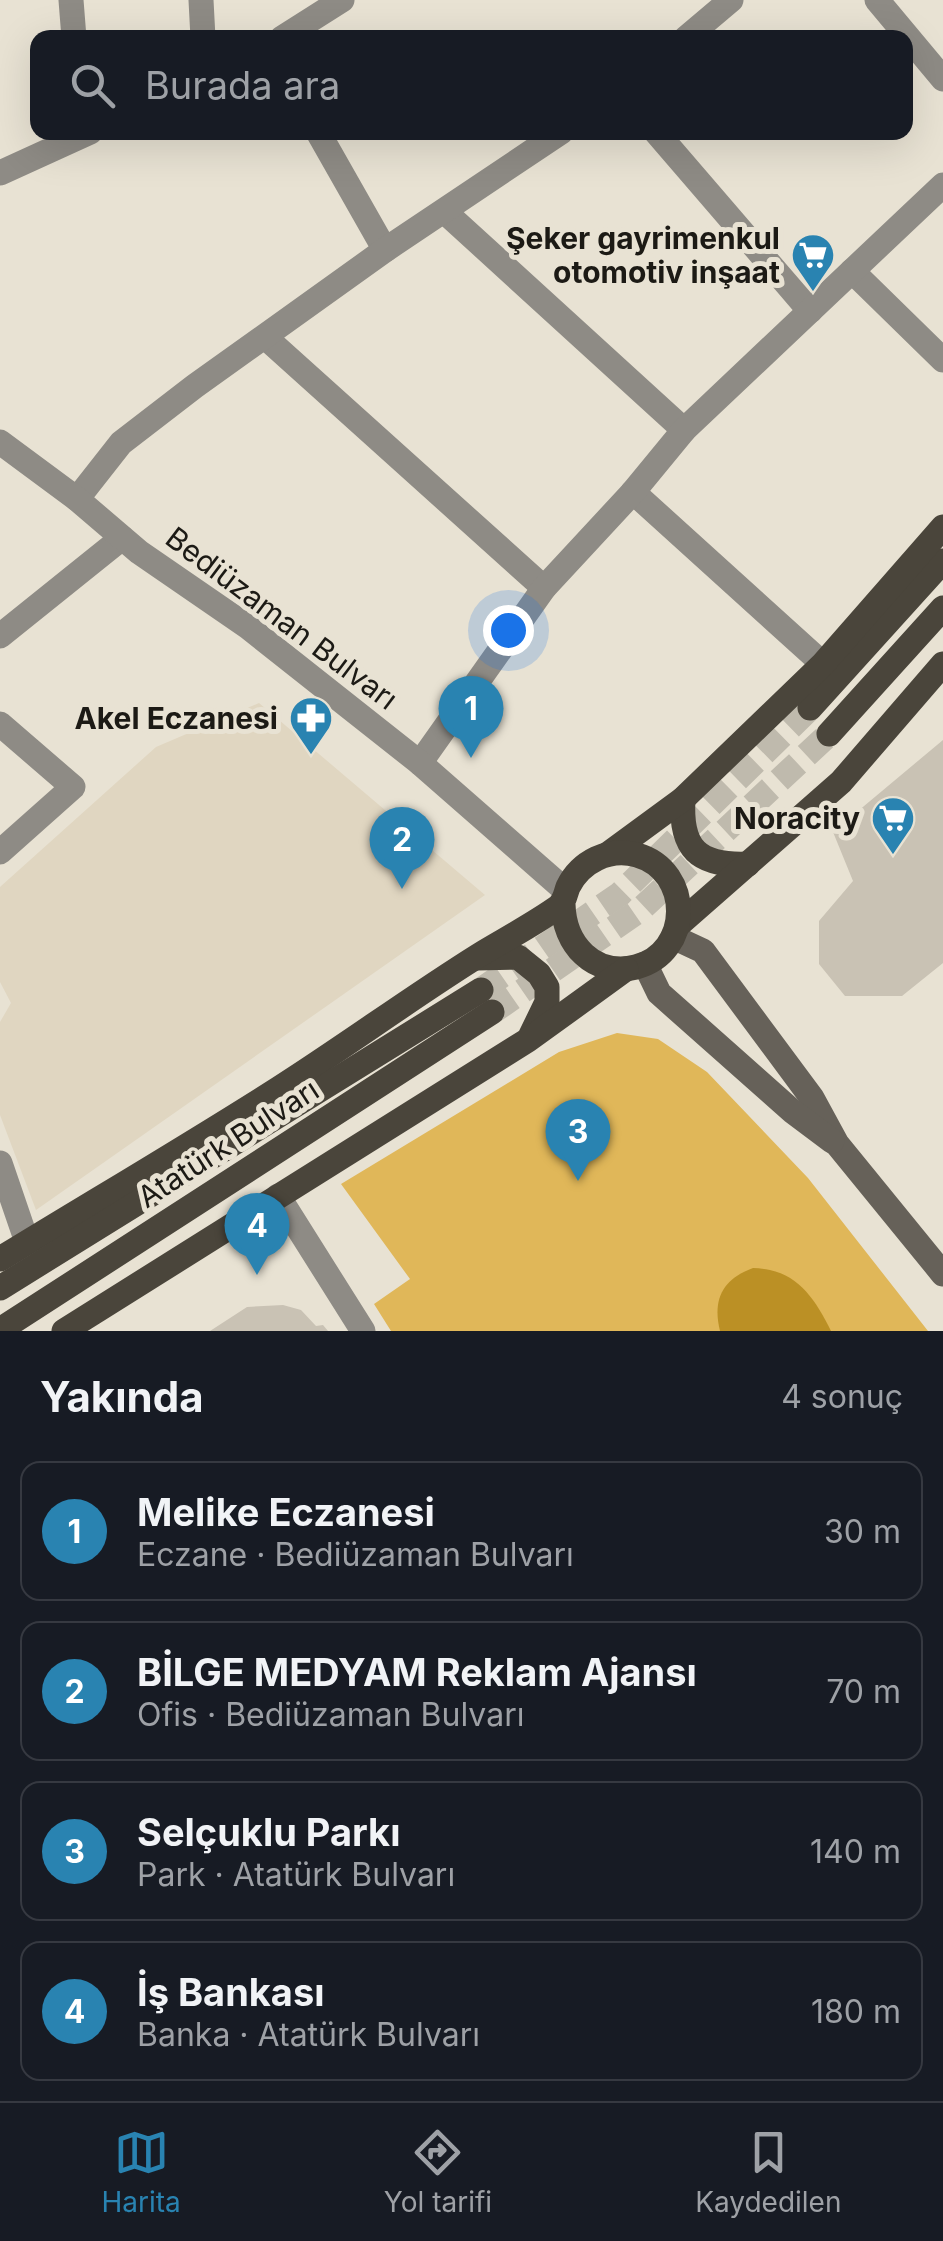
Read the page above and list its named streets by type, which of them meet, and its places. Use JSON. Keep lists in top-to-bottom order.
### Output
{
  "streets": {
    "main road": ["Atatürk Bulvarı"],
    "street": ["Bediüzaman Bulvarı"]
  },
  "places": {
    "supermarket": ["Şeker gayrimenkul otomotiv inşaat", "Noracity"],
    "pharmacy": ["Akel Eczanesi"]
  },
  "page": {
    "search": "Burada ara",
    "pins": [
      "1",
      "2",
      "3",
      "4"
    ],
    "heading": ["Yakında", "4 sonuç"],
    "list": [
      {
        "mark": "1",
        "name": "Melike Eczanesi",
        "note": "Eczane · Bediüzaman Bulvarı",
        "value": "30 m"
      },
      {
        "mark": "2",
        "name": "BİLGE MEDYAM Reklam Ajansı",
        "note": "Ofis · Bediüzaman Bulvarı",
        "value": "70 m"
      },
      {
        "mark": "3",
        "name": "Selçuklu Parkı",
        "note": "Park · Atatürk Bulvarı",
        "value": "140 m"
      },
      {
        "mark": "4",
        "name": "İş Bankası",
        "note": "Banka · Atatürk Bulvarı",
        "value": "180 m"
      }
    ],
    "nav": ["Harita", "Yol tarifi", "Kaydedilen"]
  }
}
